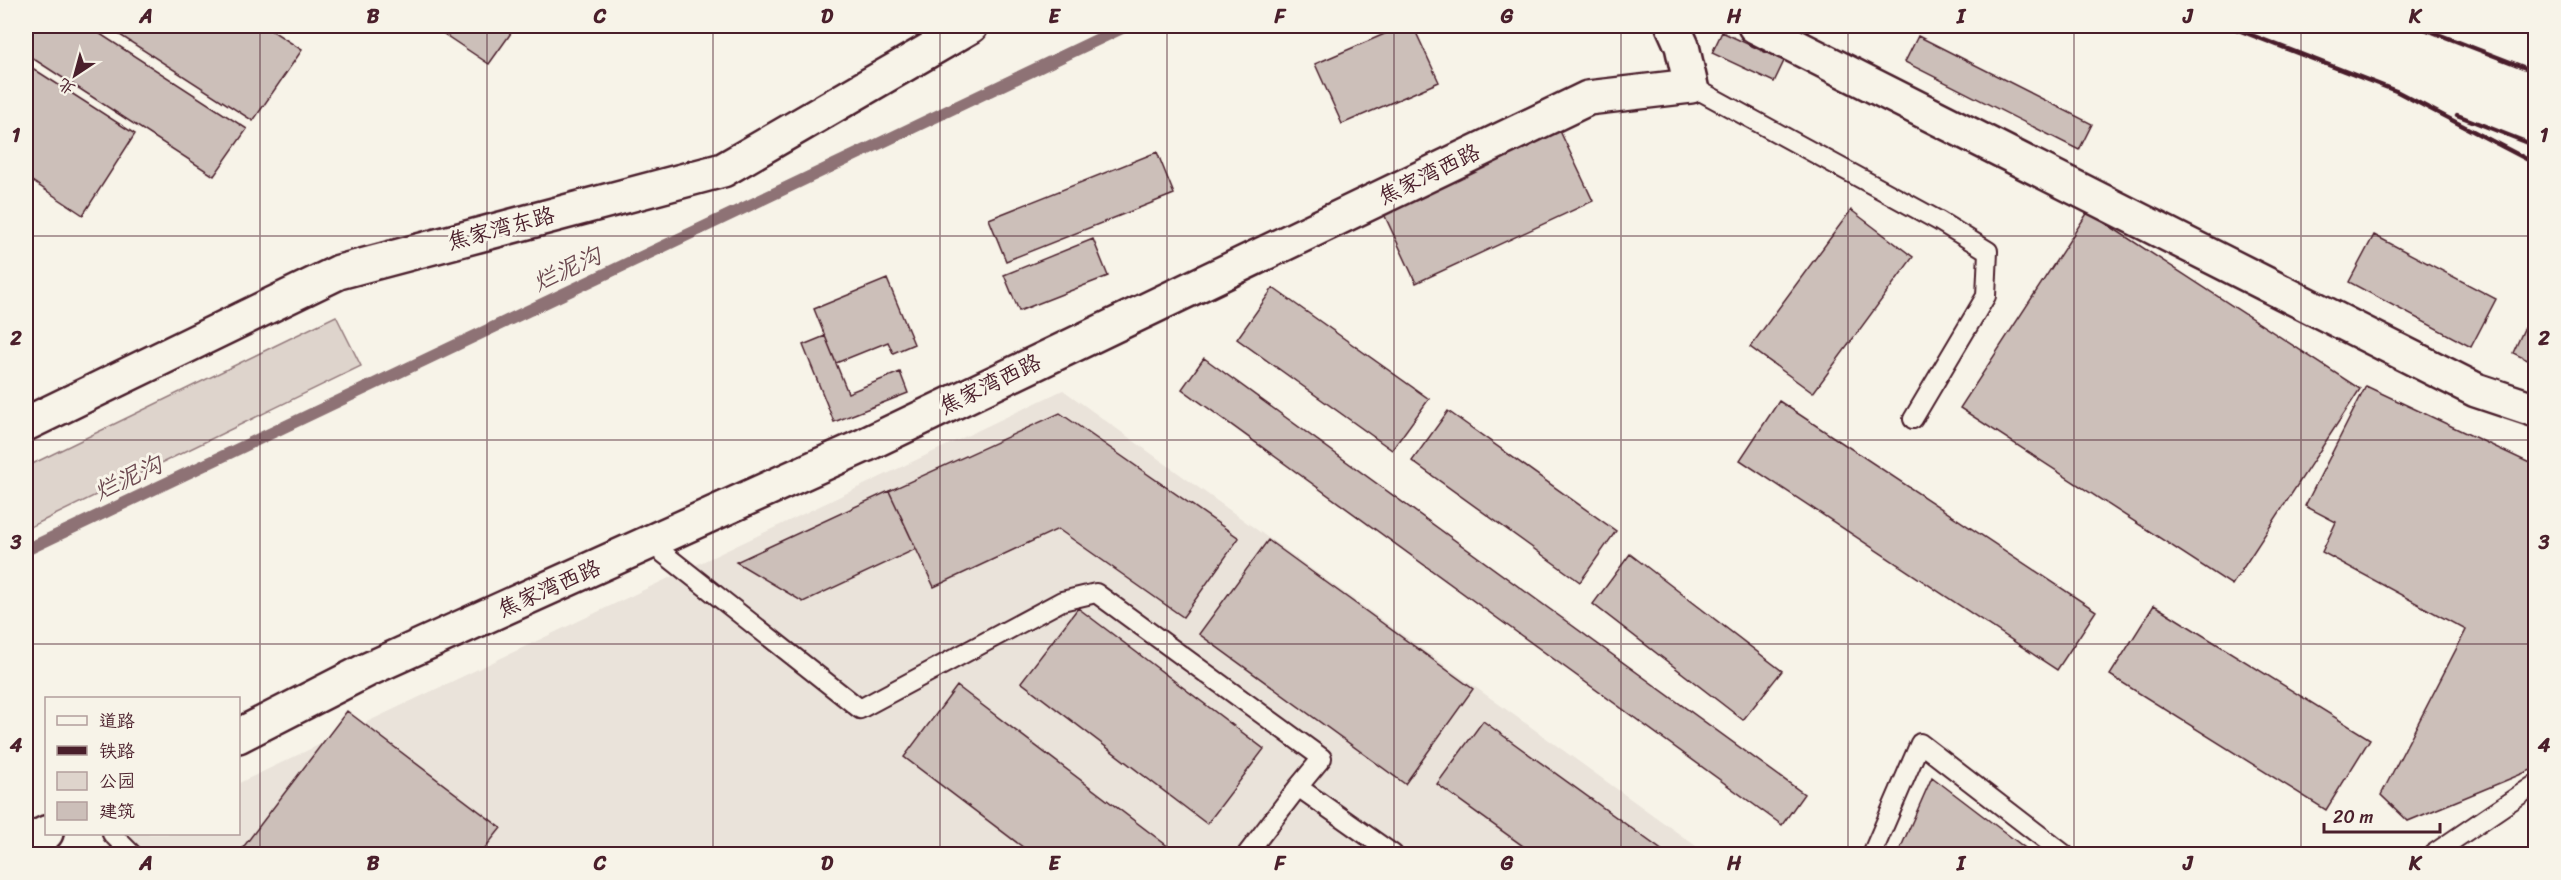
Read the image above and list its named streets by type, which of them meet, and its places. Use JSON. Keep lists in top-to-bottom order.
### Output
{
  "streets": {
    "street": ["焦家湾西路", "焦家湾东路"]
  },
  "water": ["烂泥沟"],
  "legend": [
    "道路",
    "铁路",
    "公园",
    "建筑"
  ],
  "scale_bar": "20 m",
  "north": "bottom left",
  "grid": {
    "columns": [
      "A",
      "B",
      "C",
      "D",
      "E",
      "F",
      "G",
      "H",
      "I",
      "J",
      "K"
    ],
    "rows": [
      "1",
      "2",
      "3",
      "4"
    ]
  }
}
